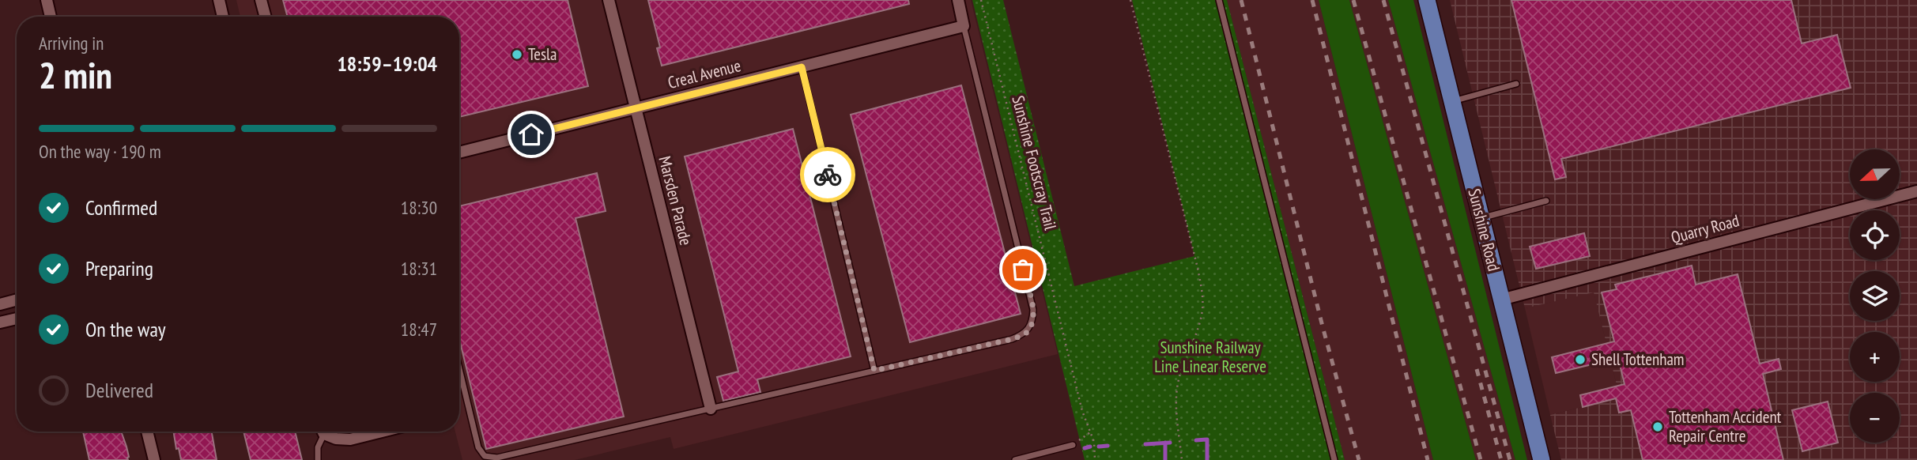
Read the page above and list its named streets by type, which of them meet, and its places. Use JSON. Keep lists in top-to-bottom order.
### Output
{
  "streets": {
    "main road": ["Sunshine Road"],
    "street": ["Creal Avenue", "Marsden Parade", "Quarry Road"],
    "path": ["Sunshine Footscray Trail"]
  },
  "crossings": [
    ["Creal Avenue", "Marsden Parade"],
    ["Quarry Road", "Sunshine Road"]
  ],
  "parks": ["Sunshine Railway Line Linear Reserve"],
  "places": ["Tesla", "Shell Tottenham", "Tottenham Accident Repair Centre"],
  "north": "left",
  "page": {
    "heading": ["2 min", "Arriving in", "18:59–19:04"],
    "bar": "On the way · 190 m",
    "map_buttons": ["+", "−"],
    "list": [
      ["Confirmed", "18:30"],
      ["Preparing", "18:31"],
      ["On the way", "18:47"],
      "Delivered"
    ]
  }
}
